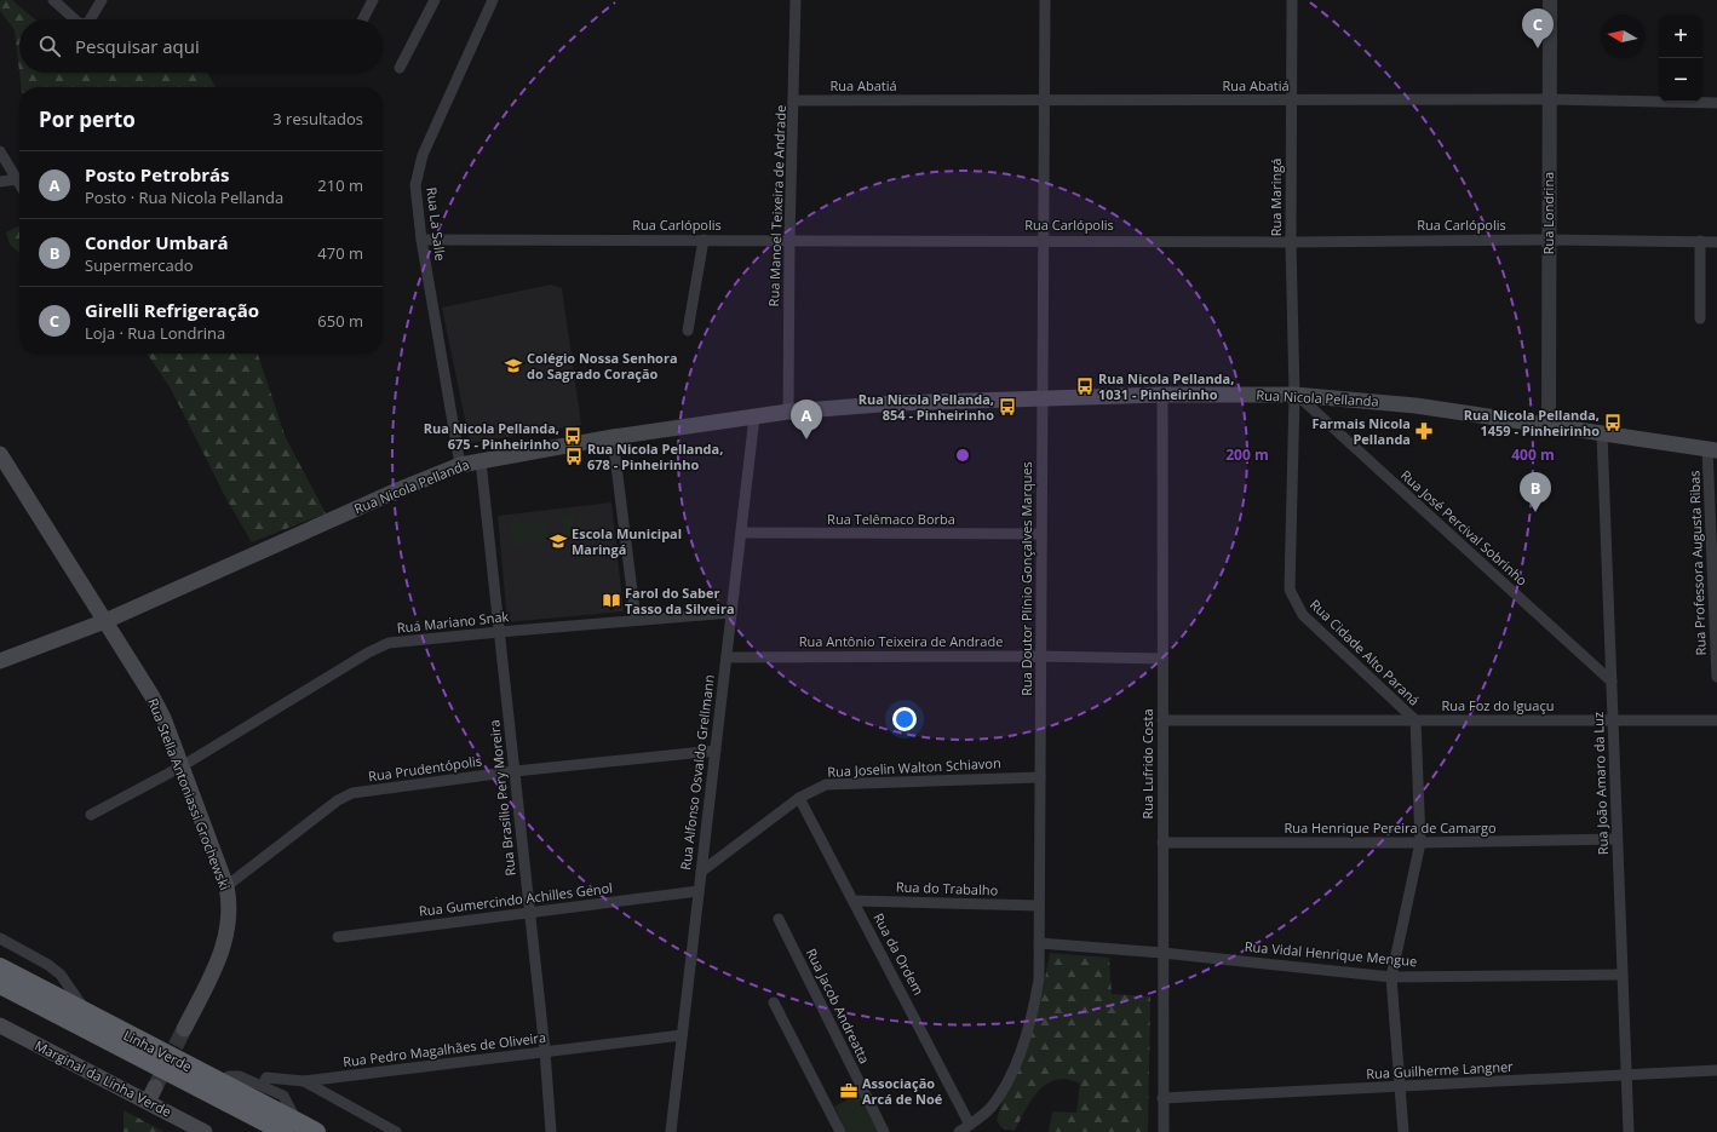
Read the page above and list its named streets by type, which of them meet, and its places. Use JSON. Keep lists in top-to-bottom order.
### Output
{
  "streets": {
    "highway": ["Linha Verde"],
    "main road": ["Rua Nicola Pellanda", "Rua Stella Antoniassi Grochewski", "Marginal da Linha Verde"],
    "street": [
      "Rua Abatiá",
      "Rua Maringá",
      "Rua Manoel Teixeira de Andrade",
      "Rua Londrina",
      "Rua La Salle",
      "Rua Carlópolis",
      "Rua Telêmaco Borba",
      "Rua José Percival Sobrinho",
      "Rua Professora Augusta Ribas",
      "Rua Doutor Plínio Gonçalves Marques",
      "Rua Mariano Snak",
      "Rua Antônio Teixeira de Andrade",
      "Rua Cidade Alto Paraná",
      "Rua Foz do Iguaçu",
      "Rua Lufrido Costa",
      "Rua Joselin Walton Schiavon",
      "Rua Prudentópolis",
      "Rua Alfonso Osvaldo Grellmann",
      "Rua João Amaro da Luz",
      "Rua Brasílio Pery Moreira",
      "Rua Henrique Pereira de Camargo",
      "Rua do Trabalho",
      "Rua Gumercindo Achilles Genol",
      "Rua da Ordem",
      "Rua Vidal Henrique Mengue",
      "Rua Jacob Andreatta",
      "Rua Pedro Magalhães de Oliveira",
      "Rua Guilherme Langner"
    ]
  },
  "crossings": [
    ["Rua Abatiá", "Rua Maringá"],
    ["Rua Abatiá", "Rua Manoel Teixeira de Andrade"],
    ["Rua Abatiá", "Rua Londrina"],
    ["Rua Abatiá", "Rua Doutor Plínio Gonçalves Marques"],
    ["Rua Maringá", "Rua Carlópolis"],
    ["Rua Maringá", "Rua Nicola Pellanda"],
    ["Rua Maringá", "Rua José Percival Sobrinho"],
    ["Rua Maringá", "Rua Cidade Alto Paraná"],
    ["Rua Manoel Teixeira de Andrade", "Rua Carlópolis"],
    ["Rua Manoel Teixeira de Andrade", "Rua Nicola Pellanda"],
    ["Rua Londrina", "Rua Carlópolis"],
    ["Rua Londrina", "Rua Nicola Pellanda"],
    ["Rua La Salle", "Rua Carlópolis"],
    ["Rua La Salle", "Rua Nicola Pellanda"],
    ["Rua Carlópolis", "Rua Doutor Plínio Gonçalves Marques"],
    ["Rua Nicola Pellanda", "Rua José Percival Sobrinho"],
    ["Rua Nicola Pellanda", "Rua Professora Augusta Ribas"],
    ["Rua Nicola Pellanda", "Rua Doutor Plínio Gonçalves Marques"],
    ["Rua Nicola Pellanda", "Rua Cidade Alto Paraná"],
    ["Rua Nicola Pellanda", "Rua Lufrido Costa"],
    ["Rua Nicola Pellanda", "Rua Alfonso Osvaldo Grellmann"],
    ["Rua Nicola Pellanda", "Rua João Amaro da Luz"],
    ["Rua Nicola Pellanda", "Rua Stella Antoniassi Grochewski"],
    ["Rua Nicola Pellanda", "Rua Brasílio Pery Moreira"],
    ["Rua Telêmaco Borba", "Rua Doutor Plínio Gonçalves Marques"],
    ["Rua Telêmaco Borba", "Rua Alfonso Osvaldo Grellmann"],
    ["Rua José Percival Sobrinho", "Rua Cidade Alto Paraná"],
    ["Rua José Percival Sobrinho", "Rua João Amaro da Luz"],
    ["Rua Doutor Plínio Gonçalves Marques", "Rua Antônio Teixeira de Andrade"],
    ["Rua Doutor Plínio Gonçalves Marques", "Rua Joselin Walton Schiavon"],
    ["Rua Doutor Plínio Gonçalves Marques", "Rua do Trabalho"],
    ["Rua Doutor Plínio Gonçalves Marques", "Rua da Ordem"],
    ["Rua Doutor Plínio Gonçalves Marques", "Rua Vidal Henrique Mengue"],
    ["Rua Mariano Snak", "Rua Alfonso Osvaldo Grellmann"],
    ["Rua Mariano Snak", "Rua Stella Antoniassi Grochewski"],
    ["Rua Mariano Snak", "Rua Brasílio Pery Moreira"],
    ["Rua Antônio Teixeira de Andrade", "Rua Lufrido Costa"],
    ["Rua Antônio Teixeira de Andrade", "Rua Alfonso Osvaldo Grellmann"],
    ["Rua Cidade Alto Paraná", "Rua Foz do Iguaçu"],
    ["Rua Cidade Alto Paraná", "Rua Henrique Pereira de Camargo"],
    ["Rua Cidade Alto Paraná", "Rua Vidal Henrique Mengue"],
    ["Rua Cidade Alto Paraná", "Rua Guilherme Langner"],
    ["Rua Foz do Iguaçu", "Rua Lufrido Costa"],
    ["Rua Foz do Iguaçu", "Rua João Amaro da Luz"],
    ["Rua Lufrido Costa", "Rua Henrique Pereira de Camargo"],
    ["Rua Lufrido Costa", "Rua Vidal Henrique Mengue"],
    ["Rua Lufrido Costa", "Rua Guilherme Langner"],
    ["Rua Joselin Walton Schiavon", "Rua Alfonso Osvaldo Grellmann"],
    ["Rua Joselin Walton Schiavon", "Rua da Ordem"],
    ["Rua Prudentópolis", "Rua Alfonso Osvaldo Grellmann"],
    ["Rua Prudentópolis", "Rua Stella Antoniassi Grochewski"],
    ["Rua Prudentópolis", "Rua Brasílio Pery Moreira"],
    ["Rua Alfonso Osvaldo Grellmann", "Rua Gumercindo Achilles Genol"],
    ["Rua Alfonso Osvaldo Grellmann", "Rua Pedro Magalhães de Oliveira"],
    ["Rua João Amaro da Luz", "Rua Henrique Pereira de Camargo"],
    ["Rua João Amaro da Luz", "Rua Vidal Henrique Mengue"],
    ["Rua João Amaro da Luz", "Rua Guilherme Langner"],
    ["Rua Brasílio Pery Moreira", "Rua Gumercindo Achilles Genol"],
    ["Rua Brasílio Pery Moreira", "Rua Pedro Magalhães de Oliveira"],
    ["Rua do Trabalho", "Rua da Ordem"]
  ],
  "places": {
    "school or university": ["Colégio Nossa Senhora do Sagrado Coração", "Escola Municipal Maringá"],
    "bus stop": [
      "Rua Nicola Pellanda, 1031 - Pinheirinho",
      "Rua Nicola Pellanda, 854 - Pinheirinho",
      "Rua Nicola Pellanda, 1459 - Pinheirinho",
      "Rua Nicola Pellanda, 675 - Pinheirinho",
      "Rua Nicola Pellanda, 678 - Pinheirinho"
    ],
    "pharmacy": ["Farmais Nicola Pellanda"],
    "library": ["Farol do Saber Tasso da Silveira"],
    "office": ["Associação Arcá de Noé"]
  },
  "north": "left",
  "page": {
    "pins": ["C", "A", "B"],
    "map_buttons": ["+", "−"],
    "search": "Pesquisar aqui",
    "heading": ["Por perto", "3 resultados"],
    "list": [
      {
        "mark": "A",
        "name": "Posto Petrobrás",
        "note": "Posto · Rua Nicola Pellanda",
        "value": "210 m"
      },
      {
        "mark": "B",
        "name": "Condor Umbará",
        "note": "Supermercado",
        "value": "470 m"
      },
      {
        "mark": "C",
        "name": "Girelli Refrigeração",
        "note": "Loja · Rua Londrina",
        "value": "650 m"
      }
    ]
  },
  "rings": ["200 m", "400 m"]
}
